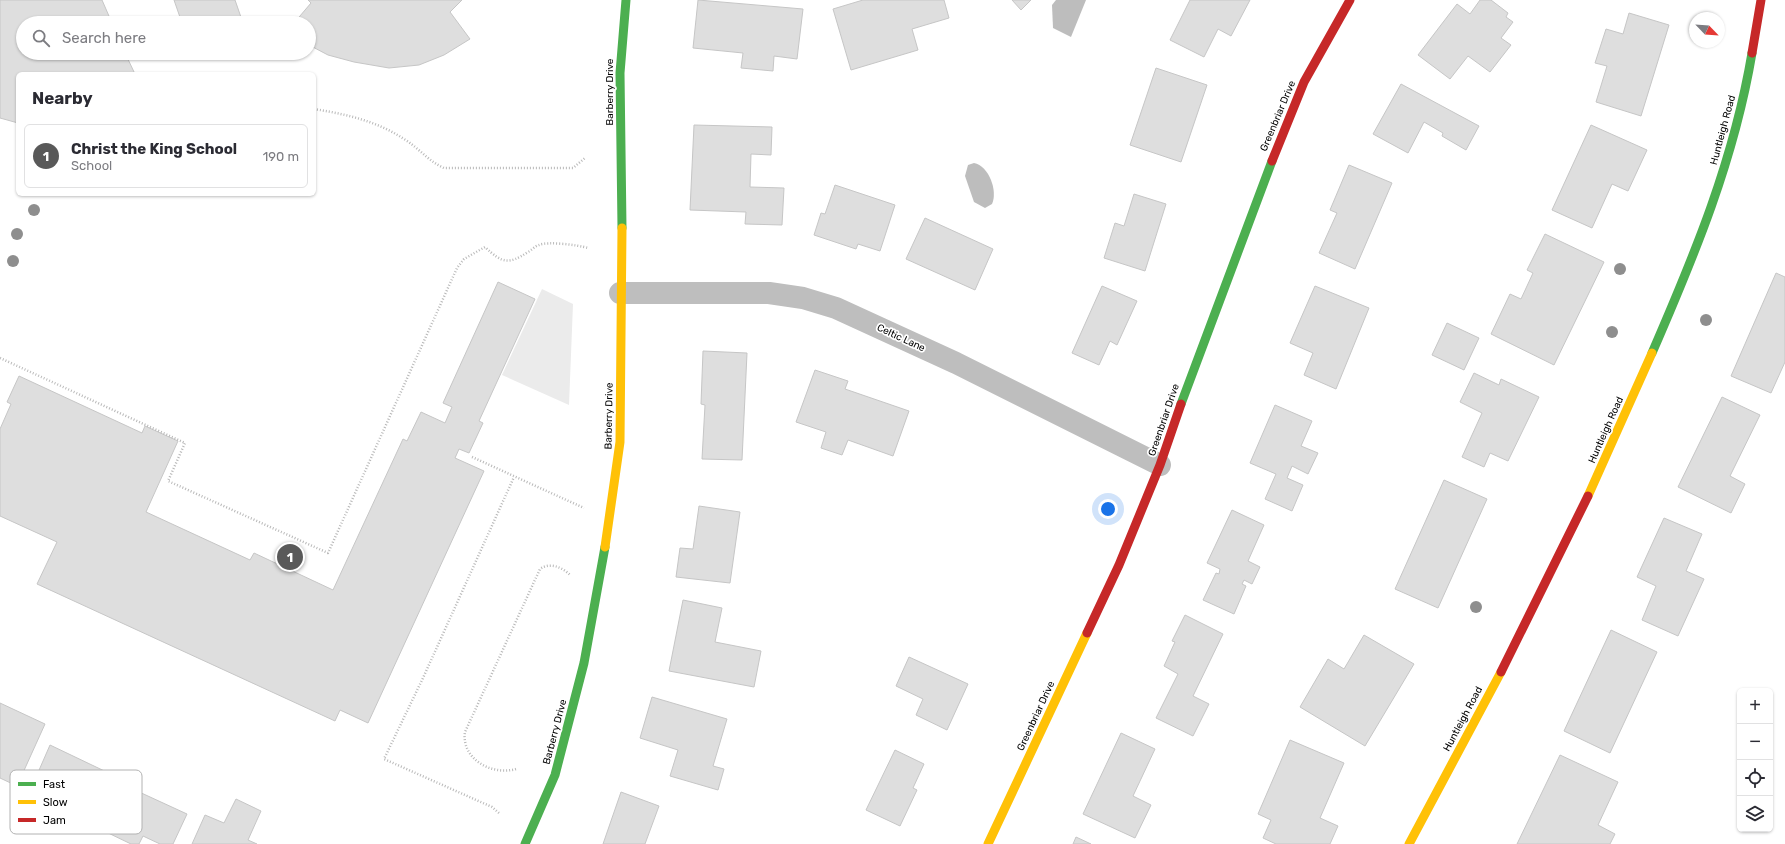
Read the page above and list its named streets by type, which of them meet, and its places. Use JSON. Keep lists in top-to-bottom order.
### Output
{
  "streets": {
    "street": [
      "Barberry Drive",
      "Greenbriar Drive",
      "Huntleigh Road",
      "Celtic Lane"
    ]
  },
  "crossings": [
    ["Barberry Drive", "Celtic Lane"],
    ["Greenbriar Drive", "Celtic Lane"]
  ],
  "legend": ["Fast", "Slow", "Jam"],
  "north": "bottom right",
  "page": {
    "search": "Search here",
    "heading": "Nearby",
    "list": [
      {
        "mark": "1",
        "name": "Christ the King School",
        "note": "School",
        "value": "190 m"
      }
    ],
    "pins": "1",
    "map_buttons": ["+", "−"]
  }
}
